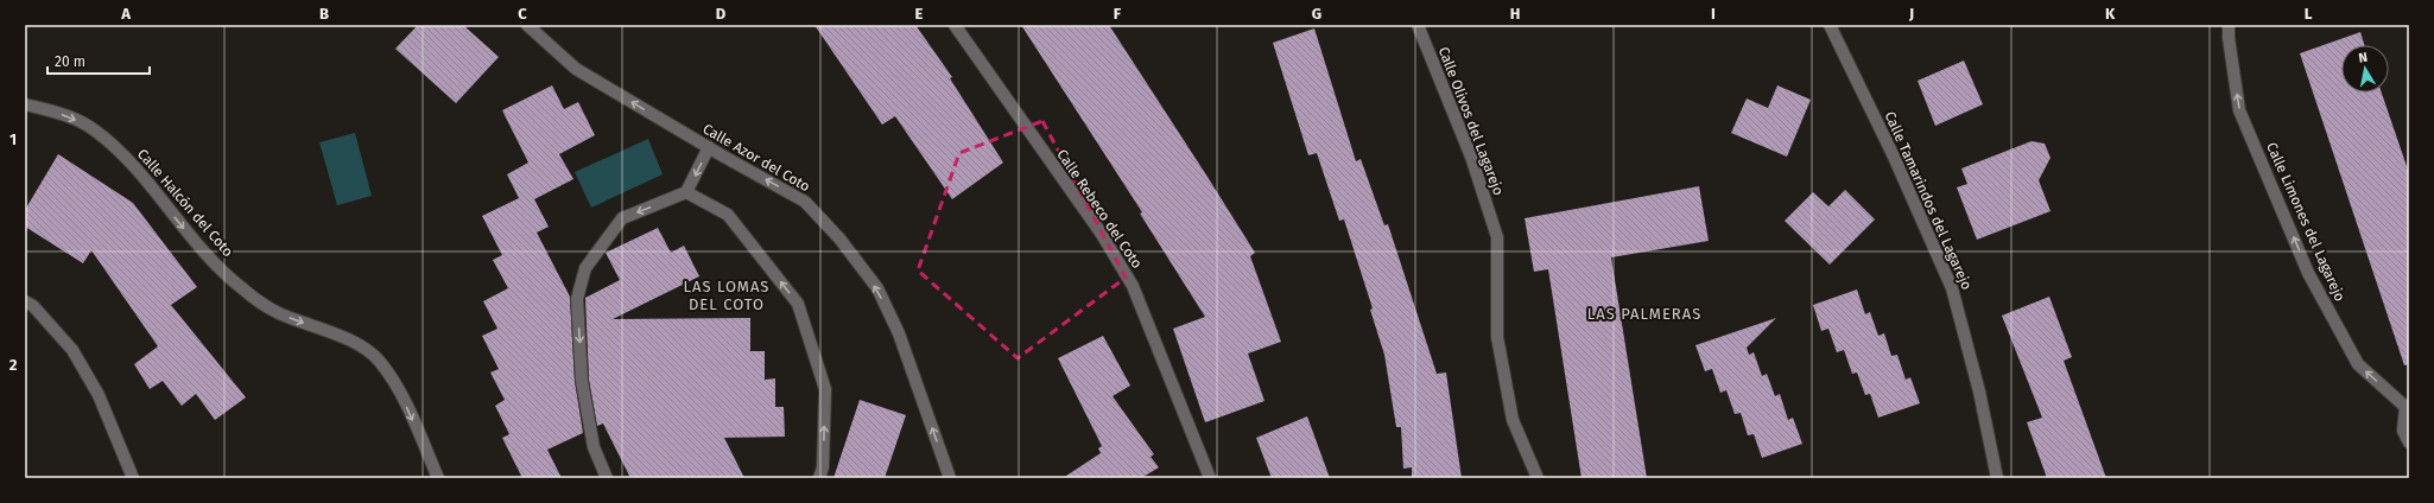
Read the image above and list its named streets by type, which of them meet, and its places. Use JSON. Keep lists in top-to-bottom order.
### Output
{
  "streets": {
    "street": [
      "Calle Olivos del Lagarejo",
      "Calle Azor del Coto",
      "Calle Tamarindos del Lagarejo",
      "Calle Halcón del Coto",
      "Calle Rebeco del Coto",
      "Calle Limones del Lagarejo"
    ]
  },
  "one_way": ["Calle Azor del Coto", "Calle Halcón del Coto", "Calle Limones del Lagarejo"],
  "districts": ["LAS LOMAS DEL COTO", "LAS PALMERAS"],
  "scale_bar": "20 m",
  "north": "top",
  "grid": {
    "columns": [
      "A",
      "B",
      "C",
      "D",
      "E",
      "F",
      "G",
      "H",
      "I",
      "J",
      "K",
      "L"
    ],
    "rows": ["1", "2"]
  }
}
